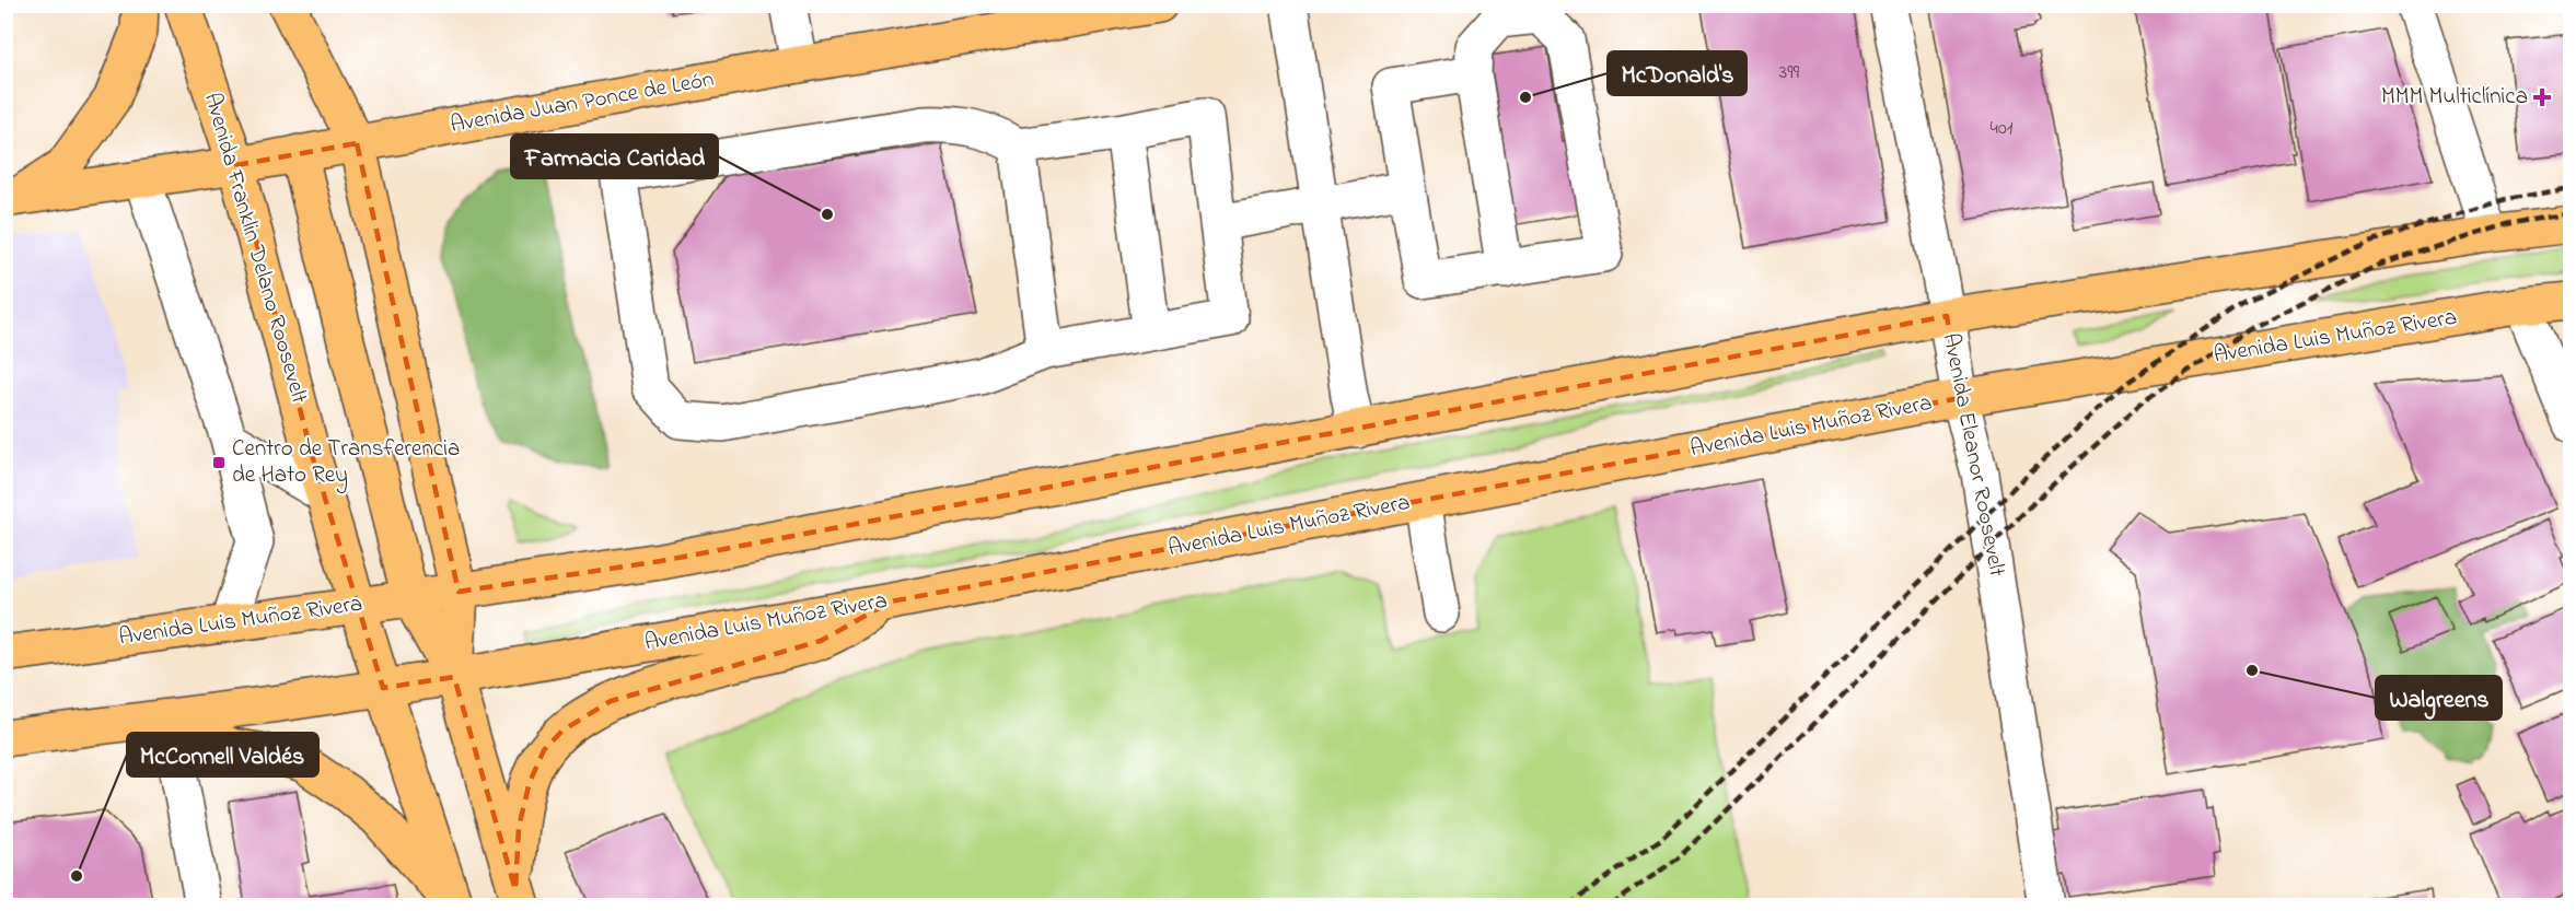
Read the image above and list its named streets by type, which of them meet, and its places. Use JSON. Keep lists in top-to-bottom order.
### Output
{
  "streets": {
    "main road": ["Avenida Juan Ponce de León", "Avenida Franklin Delano Roosevelt", "Avenida Luis Muñoz Rivera"],
    "street": ["Avenida Eleanor Roosevelt"]
  },
  "crossings": [
    ["Avenida Juan Ponce de León", "Avenida Franklin Delano Roosevelt"],
    ["Avenida Franklin Delano Roosevelt", "Avenida Luis Muñoz Rivera"],
    ["Avenida Luis Muñoz Rivera", "Avenida Eleanor Roosevelt"]
  ],
  "places": {
    "other": [
      "McDonald's",
      "Farmacia Caridad",
      "Walgreens",
      "McConnell Valdés"
    ],
    "health": ["MMM Multiclínica"],
    "transit": ["Centro de Transferencia de Hato Rey"]
  },
  "house_numbers": ["399", "401"]
}
